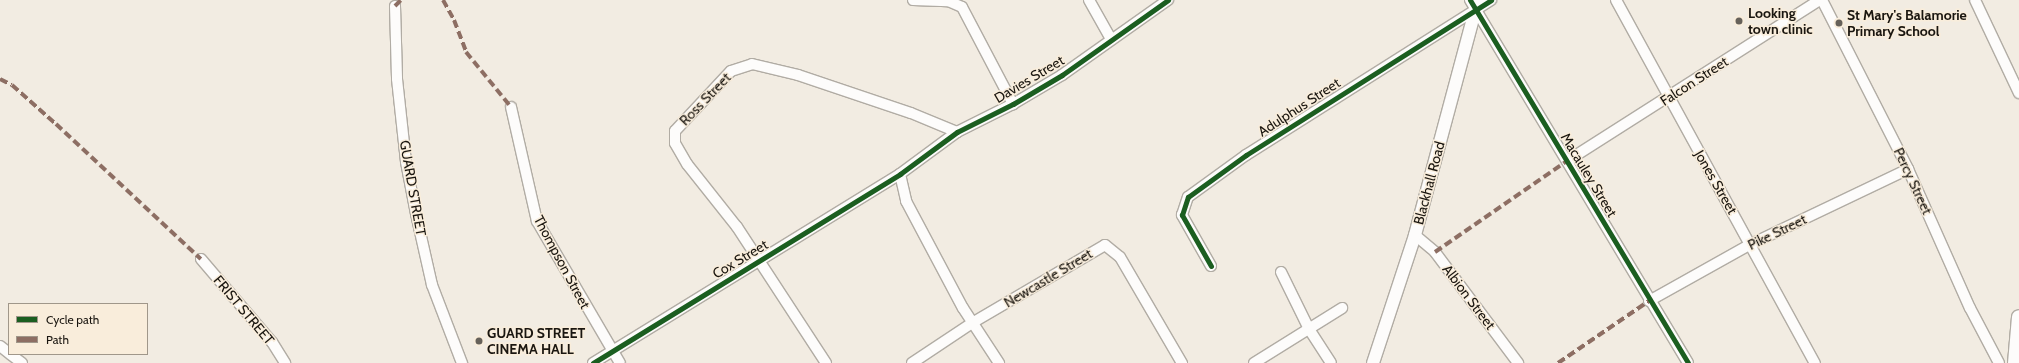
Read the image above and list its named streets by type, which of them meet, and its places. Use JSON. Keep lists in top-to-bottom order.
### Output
{
  "streets": {
    "street": [
      "Davies Street",
      "Falcon Street",
      "Ross Street",
      "Adulphus Street",
      "Macauley Street",
      "Percy Street",
      "Jones Street",
      "Blackhall Road",
      "GUARD STREET",
      "Pike Street",
      "Cox Street",
      "Thompson Street",
      "Newcastle Street",
      "Albion Street",
      "FRIST STREET"
    ]
  },
  "crossings": [
    ["Davies Street", "Ross Street"],
    ["Davies Street", "Cox Street"],
    ["Falcon Street", "Macauley Street"],
    ["Falcon Street", "Percy Street"],
    ["Falcon Street", "Jones Street"],
    ["Ross Street", "Cox Street"],
    ["Adulphus Street", "Macauley Street"],
    ["Adulphus Street", "Blackhall Road"],
    ["Macauley Street", "Blackhall Road"],
    ["Macauley Street", "Pike Street"],
    ["Percy Street", "Pike Street"],
    ["Jones Street", "Pike Street"],
    ["Blackhall Road", "Albion Street"],
    ["Cox Street", "Thompson Street"]
  ],
  "places": ["Looking town clinic", "St Mary's Balamorie Primary School", "GUARD STREET CINEMA HALL"],
  "legend": ["Cycle path", "Path"]
}
